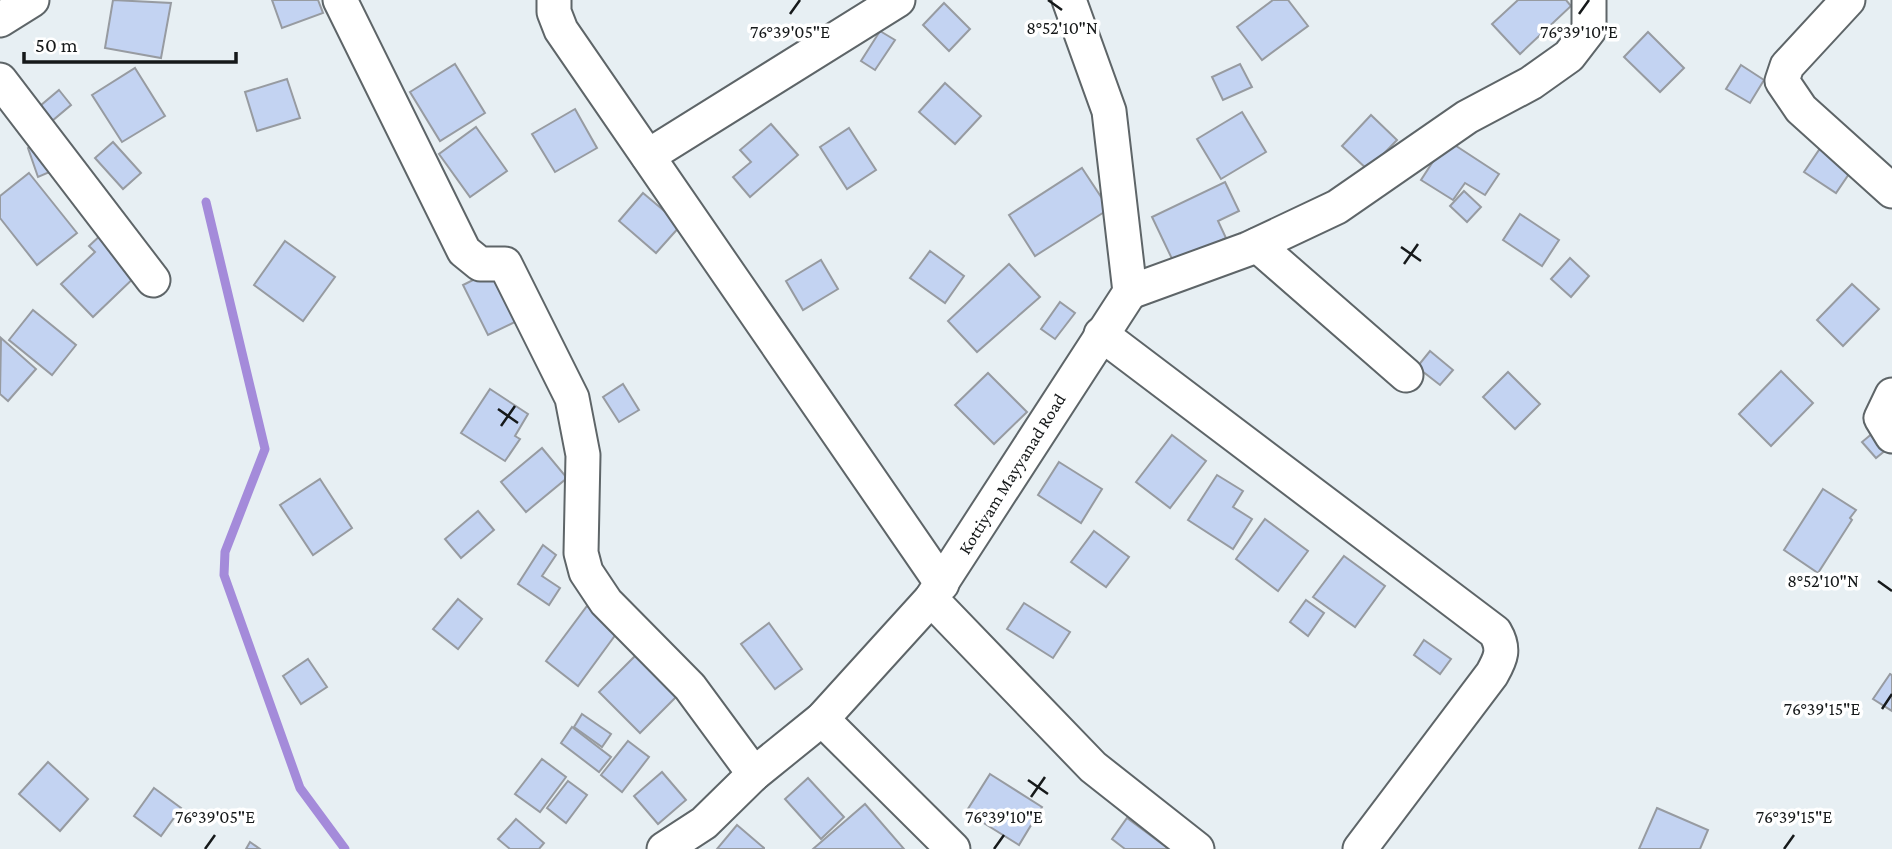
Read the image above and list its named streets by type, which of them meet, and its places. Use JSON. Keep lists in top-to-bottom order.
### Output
{
  "streets": {
    "street": ["Kottiyam Mayyanad Road"]
  },
  "scale_bar": "50 m",
  "coordinates": [
    "8°52'10\"N",
    "76°39'05\"E",
    "76°39'10\"E",
    "76°39'15\"E"
  ]
}
